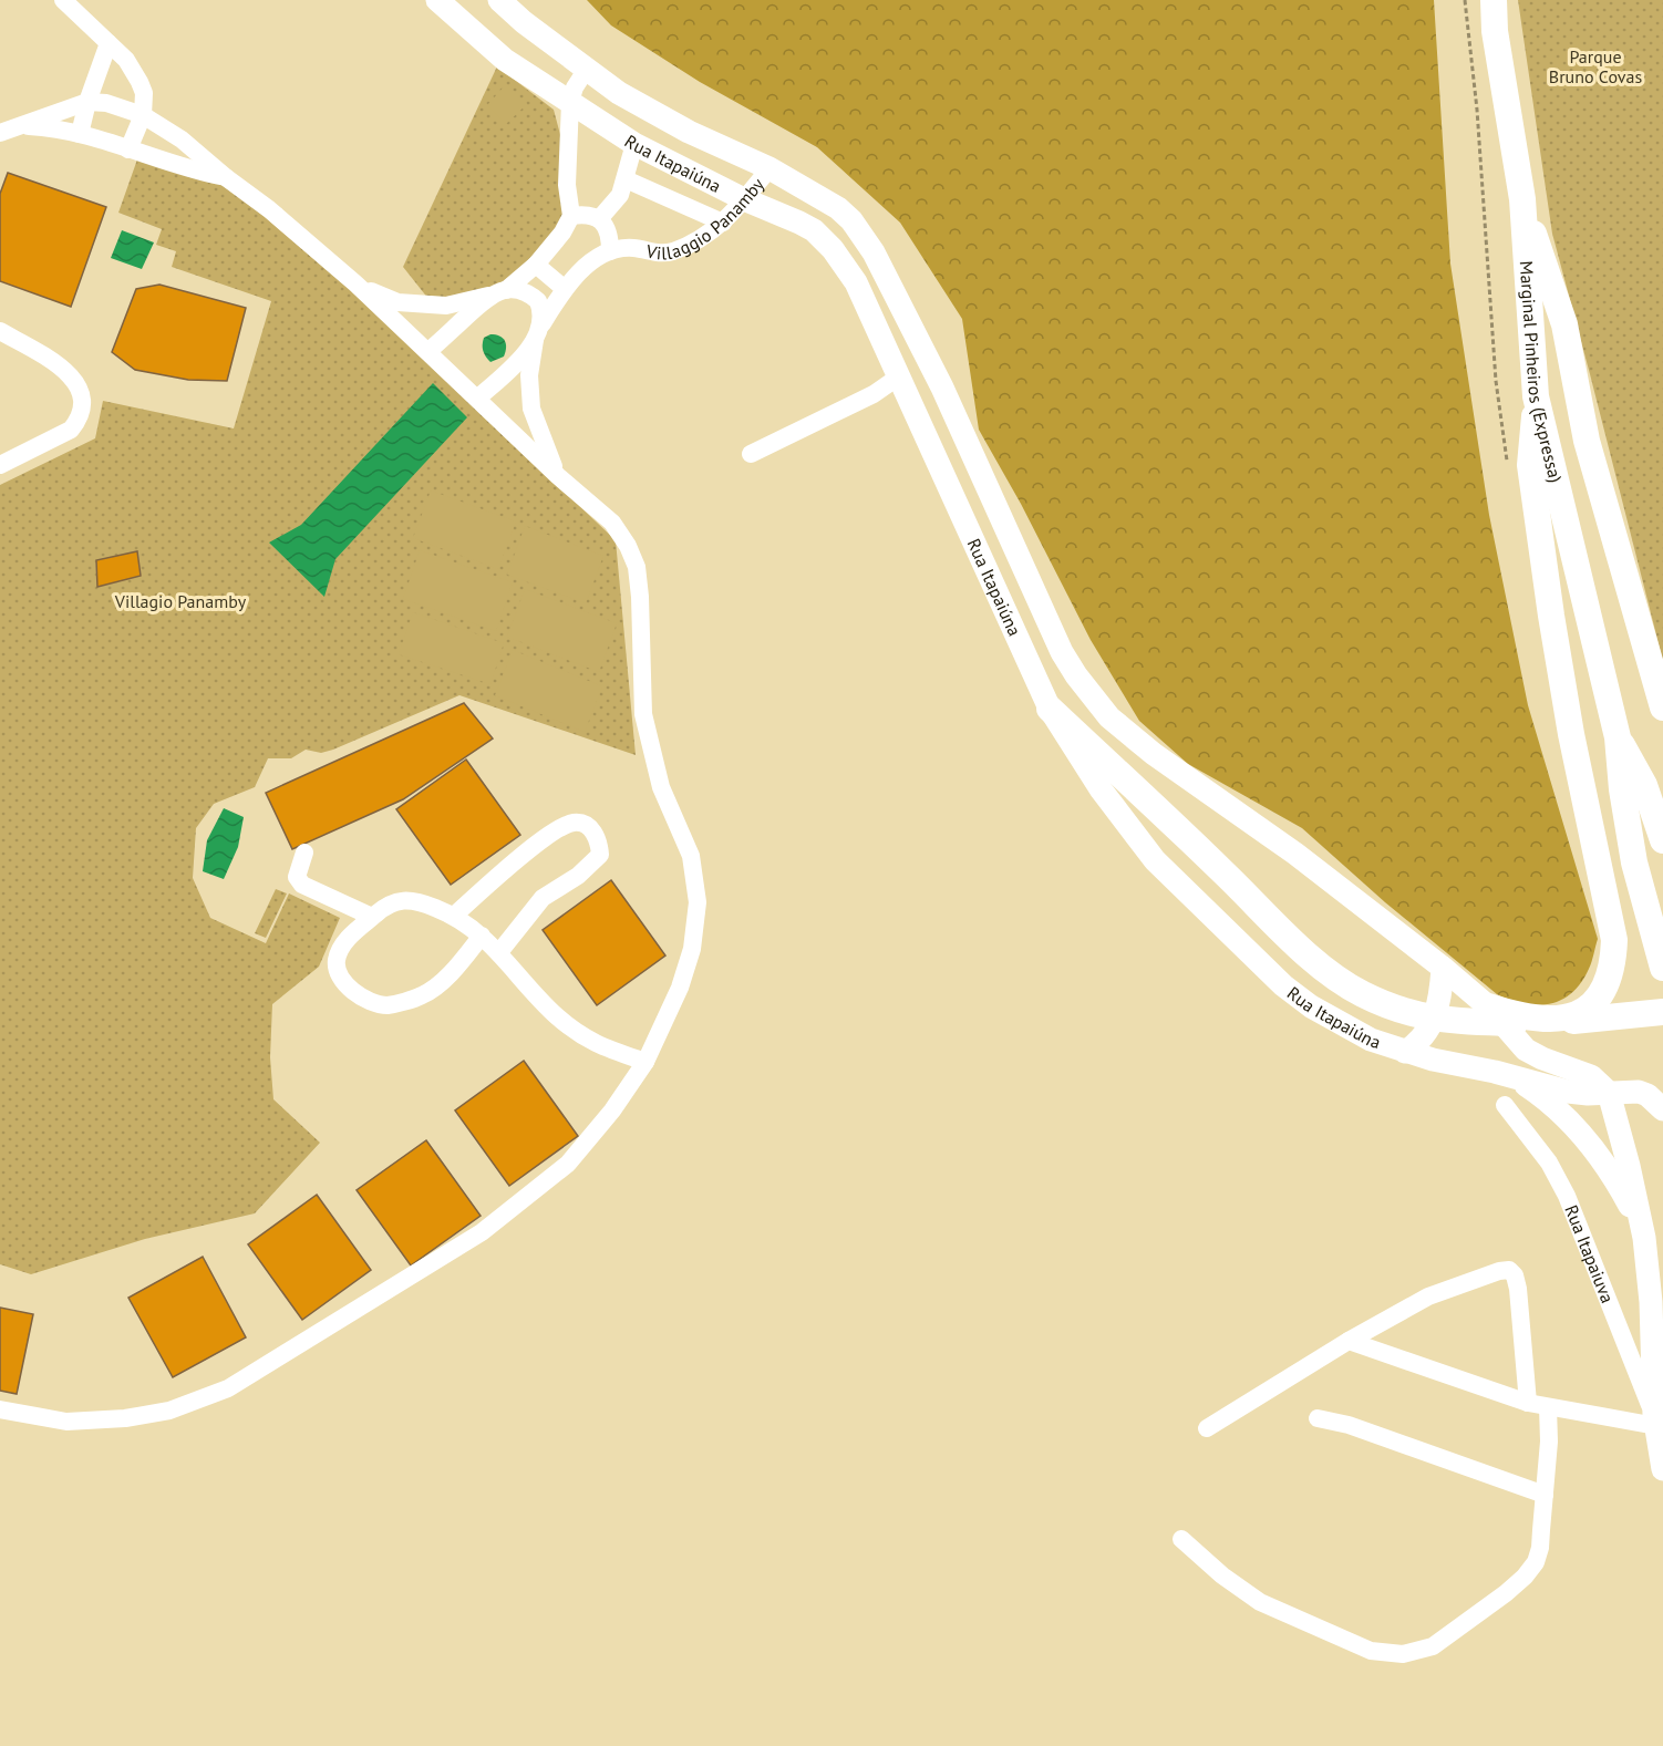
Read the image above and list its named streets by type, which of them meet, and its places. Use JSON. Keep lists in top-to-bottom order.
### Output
{
  "streets": {
    "highway": ["Marginal Pinheiros (Expressa)"],
    "main road": ["Rua Itapaiúna"],
    "street": ["Villaggio Panamby", "Rua Itapaiuva"]
  },
  "crossings": [
    ["Rua Itapaiúna", "Villaggio Panamby"]
  ],
  "parks": ["Parque Bruno Covas", "Villagio Panamby"]
}
